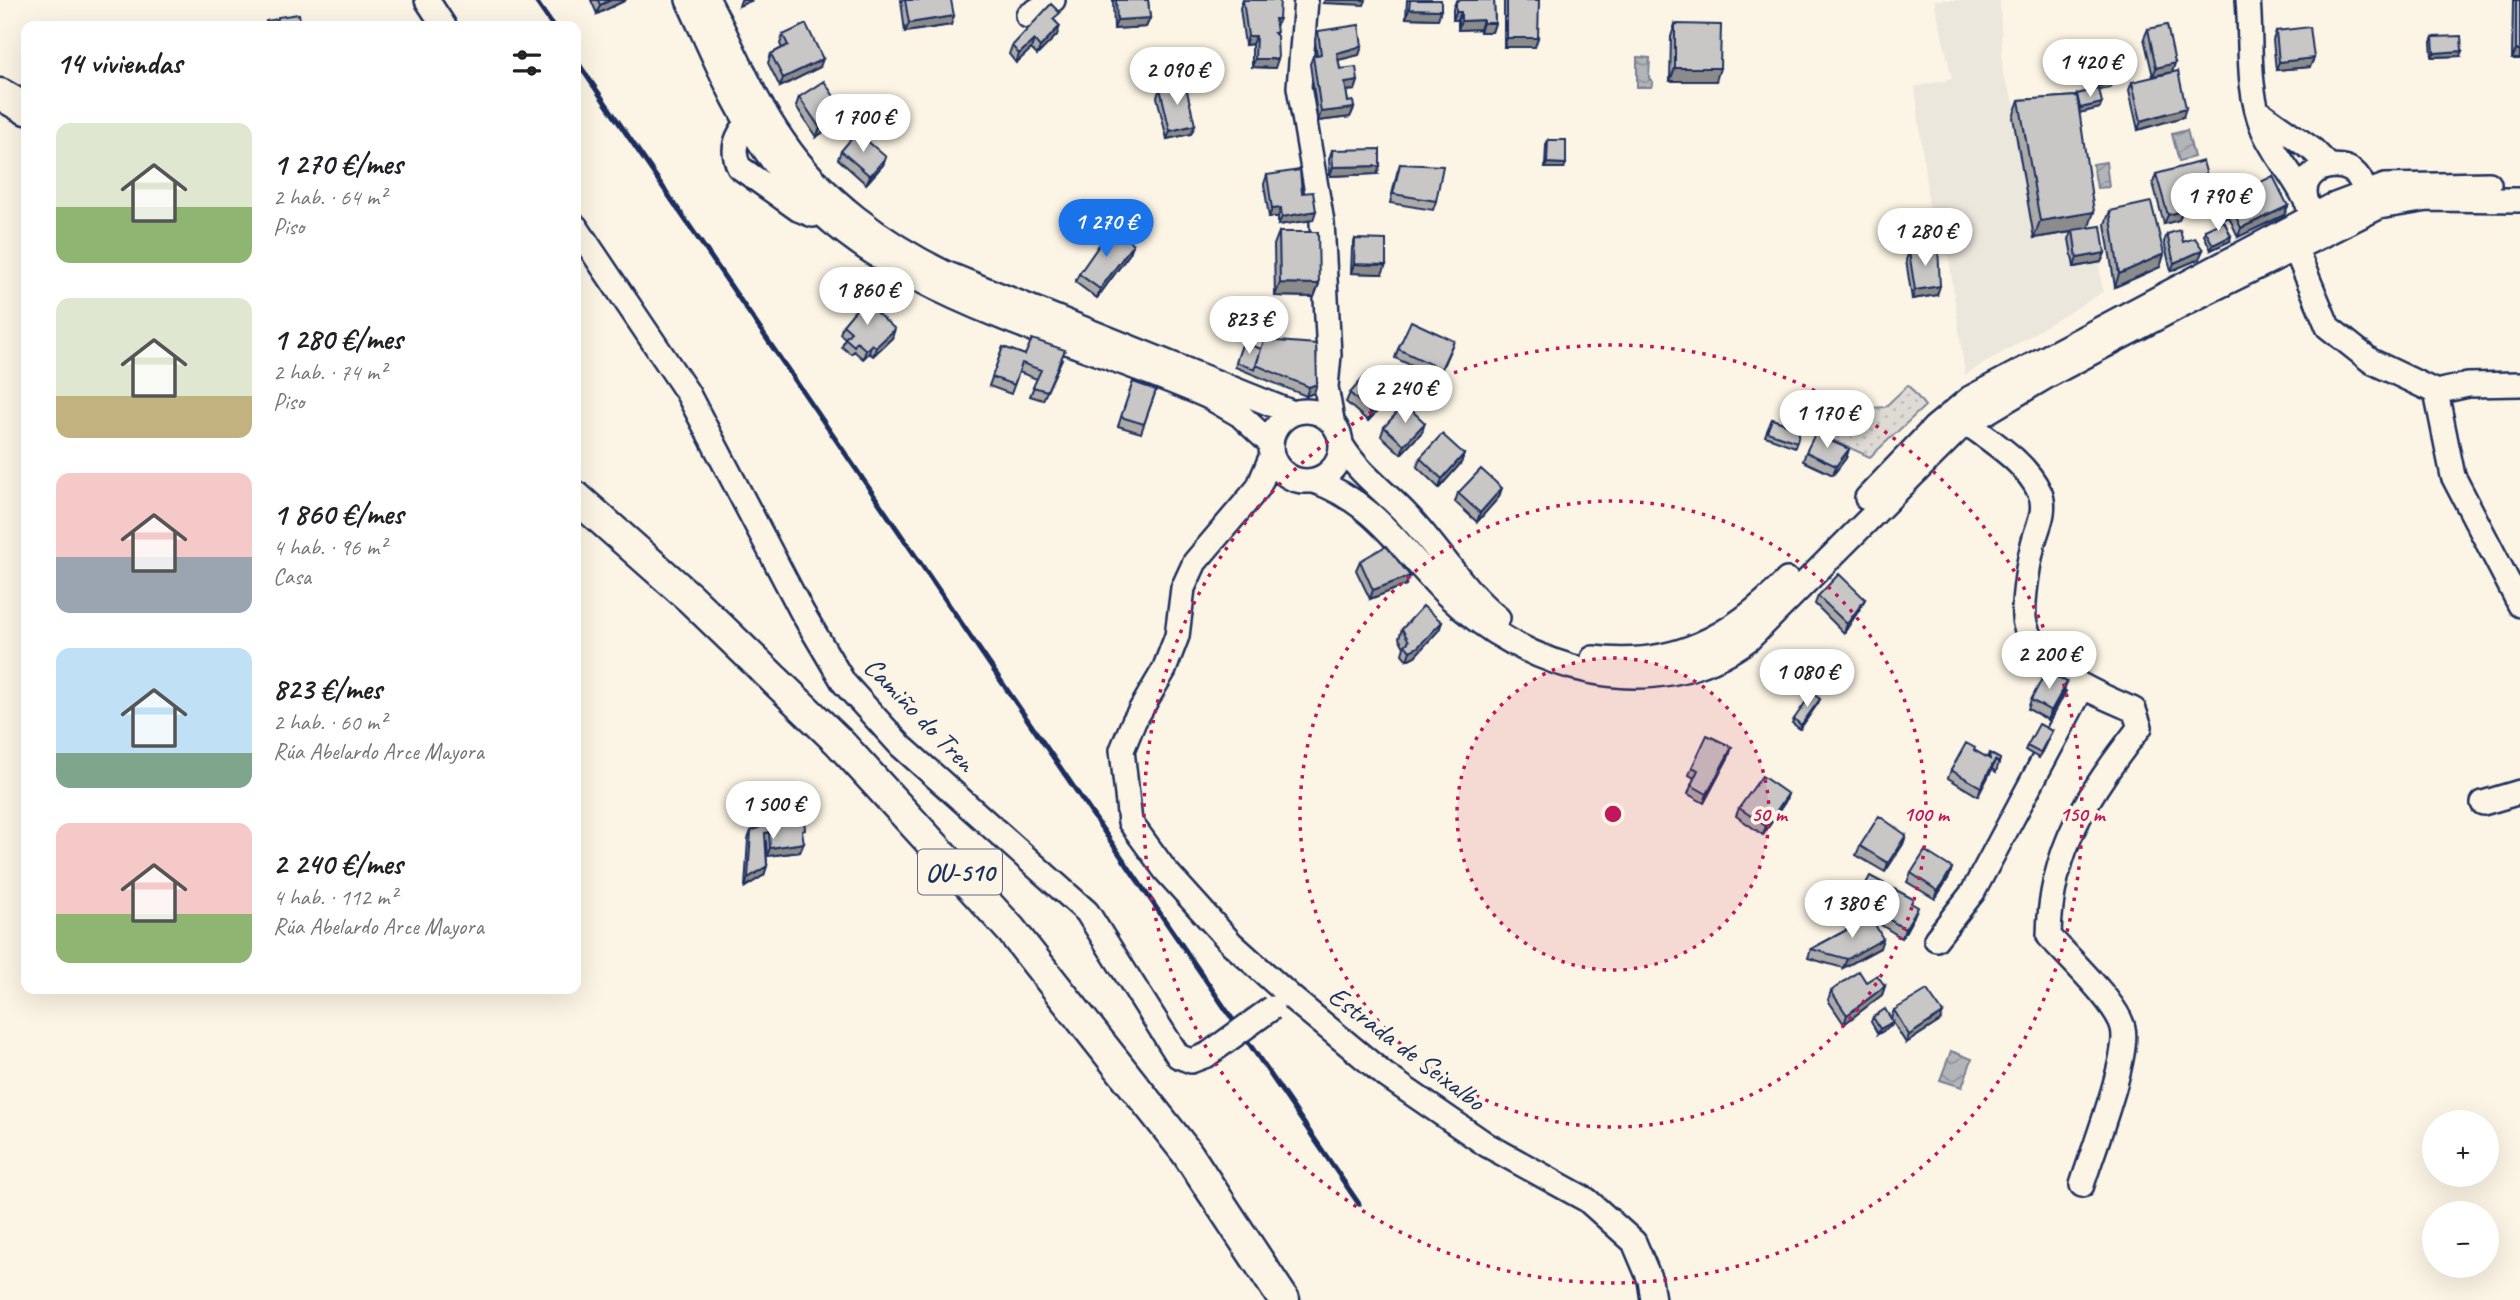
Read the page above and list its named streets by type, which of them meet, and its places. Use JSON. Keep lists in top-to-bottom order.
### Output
{
  "streets": {
    "main road": ["OU-510"],
    "street": ["Camiño do Tren", "Estrada de Seixalbo"]
  },
  "crossings": [
    ["Camiño do Tren", "Estrada de Seixalbo"]
  ],
  "page": {
    "heading": "14 viviendas",
    "price": [
      "1 420 €",
      "2 090 €",
      "1 700 €",
      "1 790 €",
      "1 270 €",
      "1 280 €",
      "1 860 €",
      "823 €",
      "2 240 €",
      "1 170 €",
      "2 200 €",
      "1 080 €",
      "1 500 €",
      "1 380 €"
    ],
    "list": [
      {
        "name": "1 270 €/mes",
        "note": "2 hab. · 64 m² · Piso"
      },
      {
        "name": "1 280 €/mes",
        "note": "2 hab. · 74 m² · Piso"
      },
      {
        "name": "1 860 €/mes",
        "note": "4 hab. · 96 m² · Casa"
      },
      {
        "name": "823 €/mes",
        "note": "2 hab. · 60 m² · Rúa Abelardo Arce Mayora"
      },
      {
        "name": "2 240 €/mes",
        "note": "4 hab. · 112 m² · Rúa Abelardo Arce Mayora"
      }
    ],
    "map_buttons": ["+", "−"]
  },
  "rings": ["50 m", "100 m", "150 m"]
}
